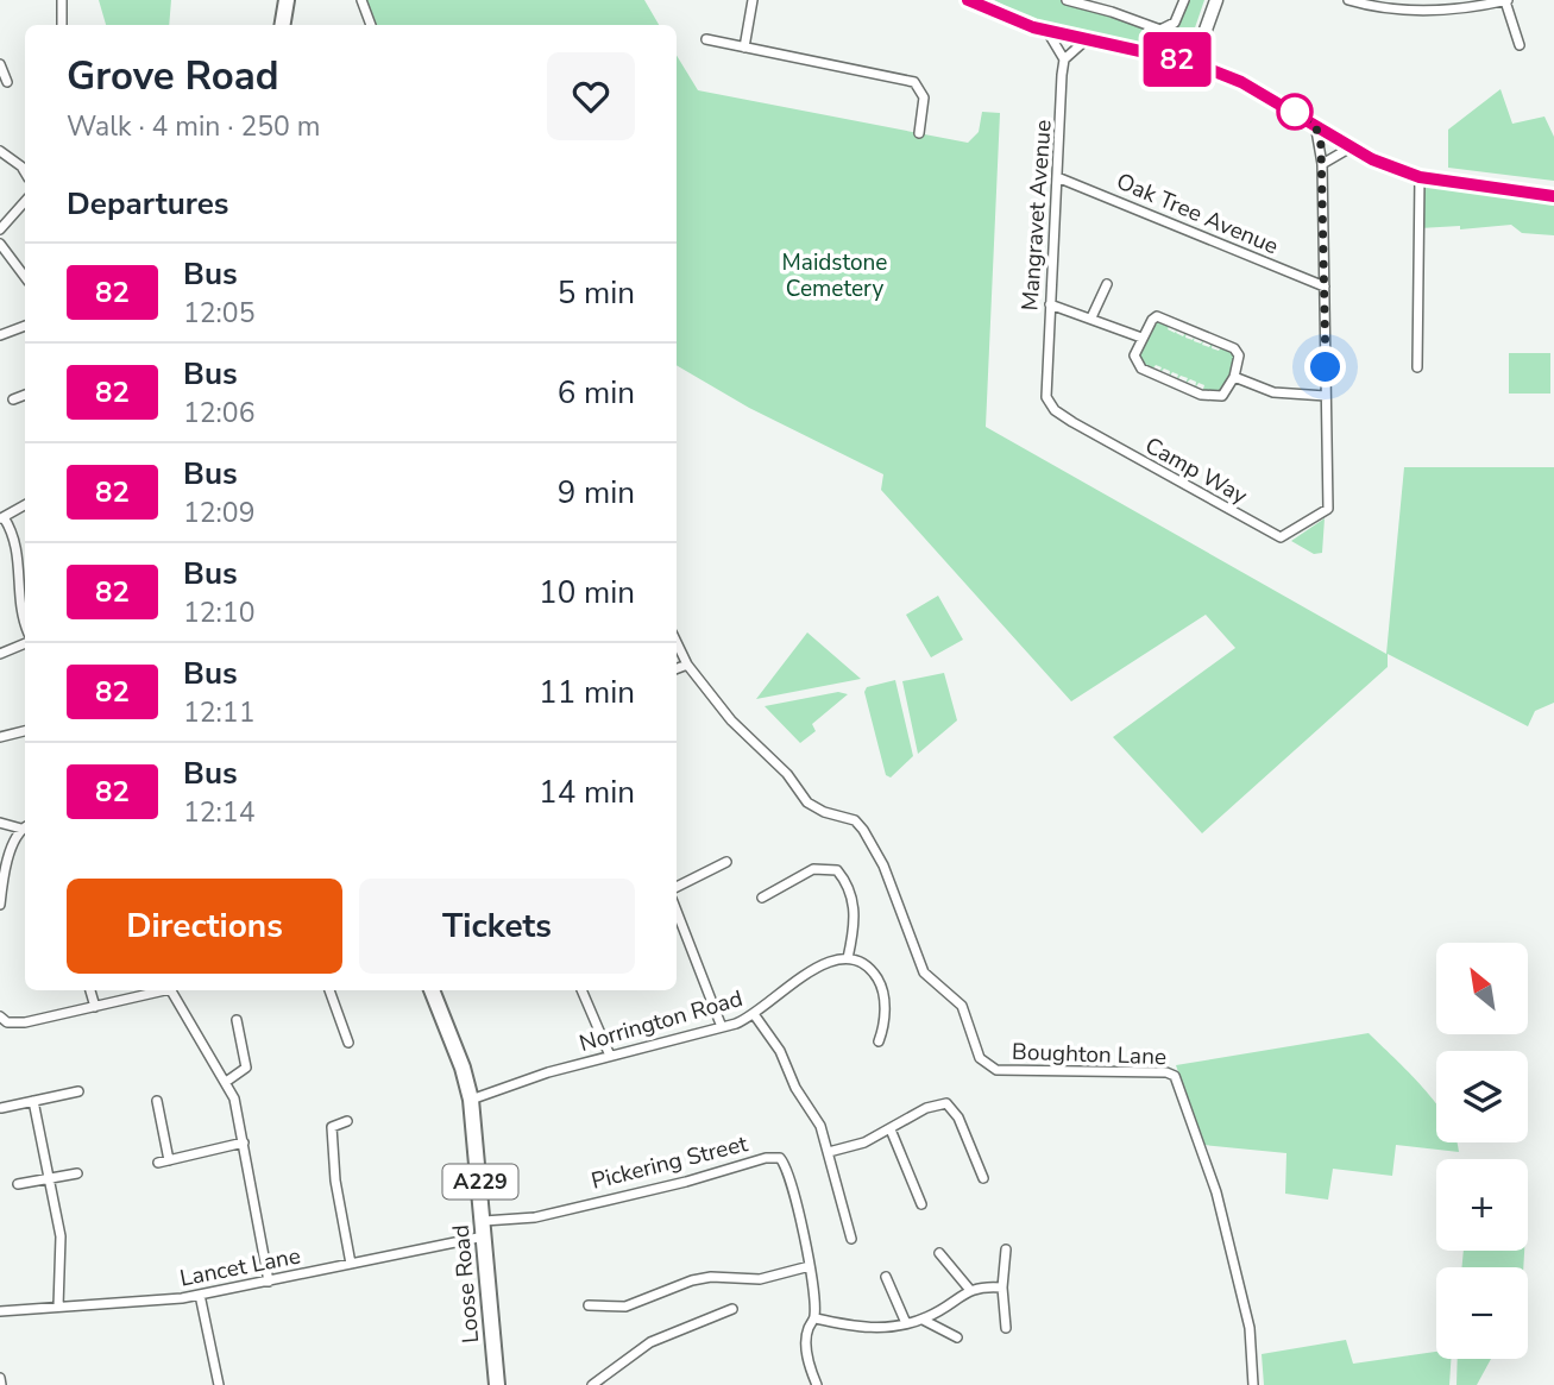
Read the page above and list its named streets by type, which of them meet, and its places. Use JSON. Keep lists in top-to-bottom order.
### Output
{
  "streets": {
    "highway": ["A229", "Loose Road"],
    "street": [
      "Oak Tree Avenue",
      "Mangravet Avenue",
      "Camp Way",
      "Norrington Road",
      "Boughton Lane",
      "Pickering Street",
      "Lancet Lane"
    ]
  },
  "crossings": [
    ["Oak Tree Avenue", "Mangravet Avenue"],
    ["Mangravet Avenue", "Camp Way"],
    ["Norrington Road", "Loose Road"],
    ["Pickering Street", "Lancet Lane"],
    ["Pickering Street", "Loose Road"],
    ["Lancet Lane", "Loose Road"]
  ],
  "parks": ["Maidstone Cemetery"],
  "lines": ["bus line 82"],
  "north": "top left",
  "page": {
    "on_map": "82",
    "heading": [
      ["Grove Road", "Walk · 4 min · 250 m"],
      "Departures"
    ],
    "list": [
      {
        "mark": "82",
        "name": "Bus",
        "note": "12:05",
        "value": "5 min"
      },
      {
        "mark": "82",
        "name": "Bus",
        "note": "12:06",
        "value": "6 min"
      },
      {
        "mark": "82",
        "name": "Bus",
        "note": "12:09",
        "value": "9 min"
      },
      {
        "mark": "82",
        "name": "Bus",
        "note": "12:10",
        "value": "10 min"
      },
      {
        "mark": "82",
        "name": "Bus",
        "note": "12:11",
        "value": "11 min"
      },
      {
        "mark": "82",
        "name": "Bus",
        "note": "12:14",
        "value": "14 min"
      }
    ],
    "buttons": ["Directions", "Tickets"],
    "map_buttons": ["+", "−"]
  }
}
